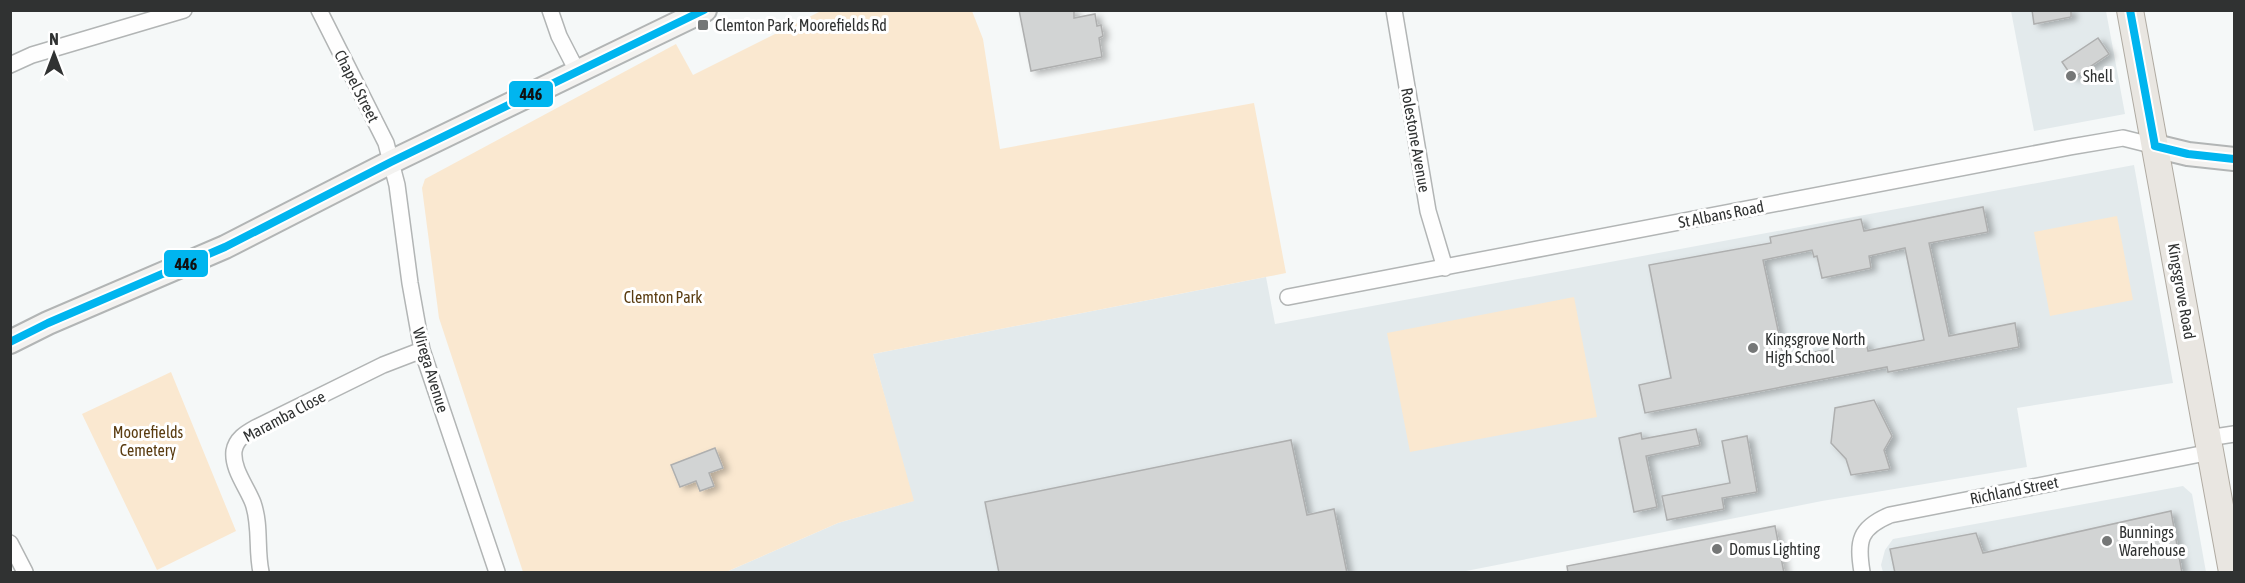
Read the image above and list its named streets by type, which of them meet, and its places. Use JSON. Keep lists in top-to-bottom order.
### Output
{
  "streets": {
    "main road": ["Kingsgrove Road"],
    "street": [
      "Chapel Street",
      "Rolestone Avenue",
      "St Albans Road",
      "Wirega Avenue",
      "Maramba Close",
      "Richland Street"
    ]
  },
  "crossings": [
    ["Chapel Street", "Wirega Avenue"],
    ["Rolestone Avenue", "St Albans Road"],
    ["St Albans Road", "Kingsgrove Road"],
    ["Kingsgrove Road", "Richland Street"],
    ["Wirega Avenue", "Maramba Close"]
  ],
  "parks": ["Clemton Park", "Moorefields Cemetery"],
  "places": {
    "transit": ["Clemton Park, Moorefields Rd"],
    "other": [
      "Shell",
      "Kingsgrove North High School",
      "Bunnings Warehouse",
      "Domus Lighting"
    ]
  },
  "lines": ["transit line 446"],
  "north": "top"
}
